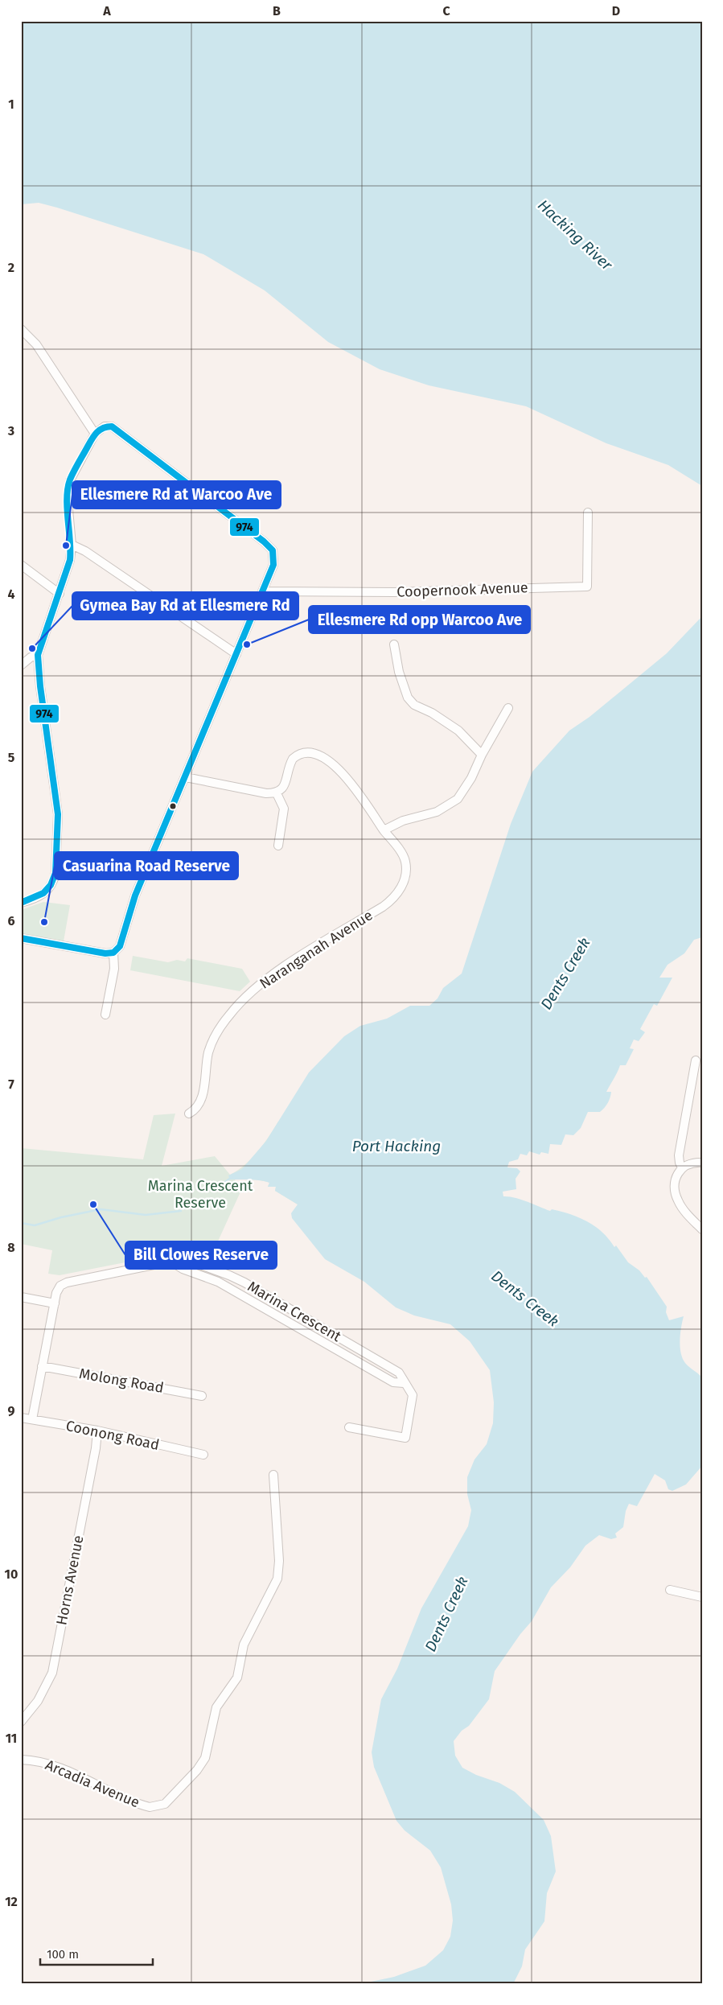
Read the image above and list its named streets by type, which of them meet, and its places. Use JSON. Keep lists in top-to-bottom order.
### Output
{
  "streets": {
    "street": [
      "Coopernook Avenue",
      "Naranganah Avenue",
      "Marina Crescent",
      "Molong Road",
      "Coonong Road",
      "Horns Avenue",
      "Arcadia Avenue"
    ]
  },
  "crossings": [
    ["Marina Crescent", "Molong Road"],
    ["Marina Crescent", "Coonong Road"],
    ["Coonong Road", "Horns Avenue"]
  ],
  "water": ["Hacking River", "Dents Creek", "Port Hacking"],
  "parks": ["Marina Crescent Reserve"],
  "places": [
    "Ellesmere Rd at Warcoo Ave",
    "Ellesmere Rd opp Warcoo Ave",
    "Gymea Bay Rd at Ellesmere Rd",
    "Casuarina Road Reserve",
    "Bill Clowes Reserve"
  ],
  "lines": ["transit line 974"],
  "scale_bar": "100 m",
  "grid": {
    "columns": [
      "A",
      "B",
      "C",
      "D"
    ],
    "rows": [
      "1",
      "2",
      "3",
      "4",
      "5",
      "6",
      "7",
      "8",
      "9",
      "10",
      "11",
      "12"
    ]
  }
}
